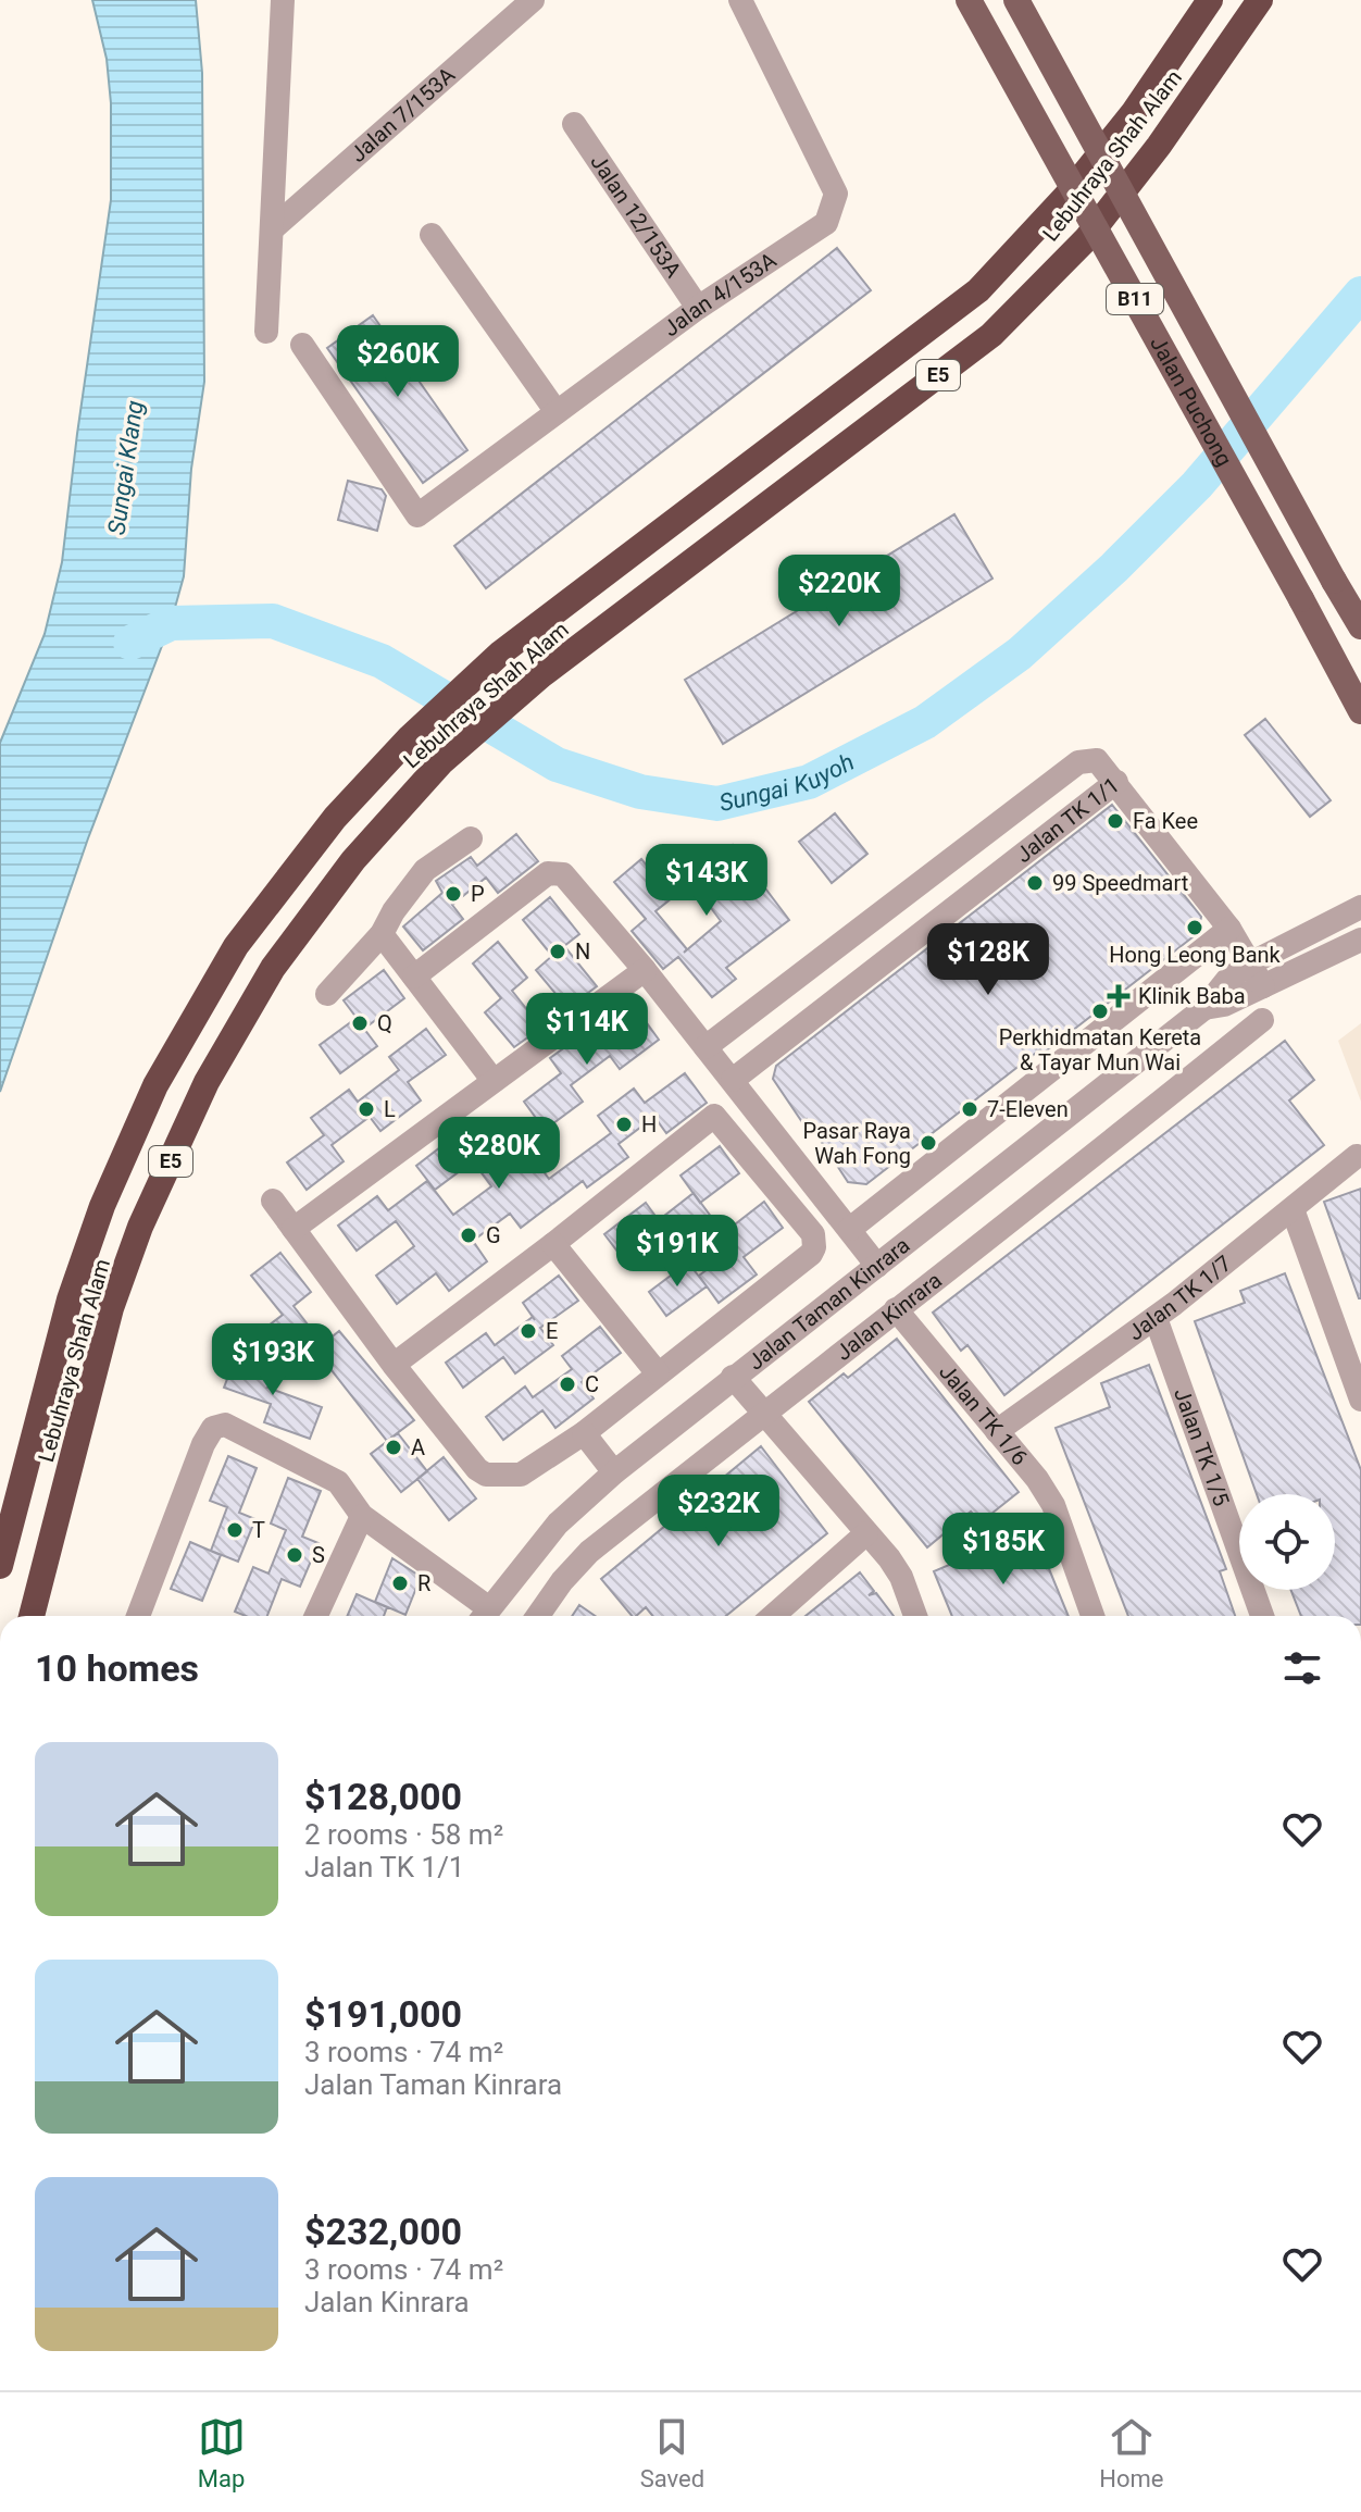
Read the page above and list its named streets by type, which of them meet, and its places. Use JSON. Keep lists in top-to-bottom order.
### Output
{
  "streets": {
    "highway": ["Lebuhraya Shah Alam", "E5"],
    "main road": ["B11", "Jalan Puchong"],
    "street": [
      "Jalan 7/153A",
      "Jalan 12/153A",
      "Jalan 4/153A",
      "Jalan TK 1/1",
      "Jalan TK 1/7",
      "Jalan Taman Kinrara",
      "Jalan Kinrara",
      "Jalan TK 1/6",
      "Jalan TK 1/5"
    ]
  },
  "crossings": [
    ["Jalan 12/153A", "Jalan 4/153A"],
    ["Jalan TK 1/7", "Jalan TK 1/6"],
    ["Jalan TK 1/7", "Jalan TK 1/5"],
    ["Jalan Kinrara", "Jalan TK 1/6"]
  ],
  "water": ["Sungai Klang", "Sungai Kuyoh"],
  "places": {
    "other": [
      "Fa Kee",
      "99 Speedmart",
      "P",
      "Hong Leong Bank",
      "N",
      "Perkhidmatan Kereta & Tayar Mun Wai",
      "Q",
      "L",
      "7-Eleven",
      "H",
      "Pasar Raya Wah Fong",
      "G",
      "E",
      "C",
      "A",
      "T",
      "S",
      "R"
    ],
    "health": ["Klinik Baba"]
  },
  "page": {
    "price": [
      "$260K",
      "$220K",
      "$143K",
      "$128K",
      "$114K",
      "$280K",
      "$191K",
      "$193K",
      "$232K",
      "$185K"
    ],
    "heading": "10 homes",
    "list": [
      {
        "name": "$128,000",
        "note": "2 rooms · 58 m² · Jalan TK 1/1"
      },
      {
        "name": "$191,000",
        "note": "3 rooms · 74 m² · Jalan Taman Kinrara"
      },
      {
        "name": "$232,000",
        "note": "3 rooms · 74 m² · Jalan Kinrara"
      }
    ],
    "tabs": ["Map", "Saved", "Home"]
  }
}
